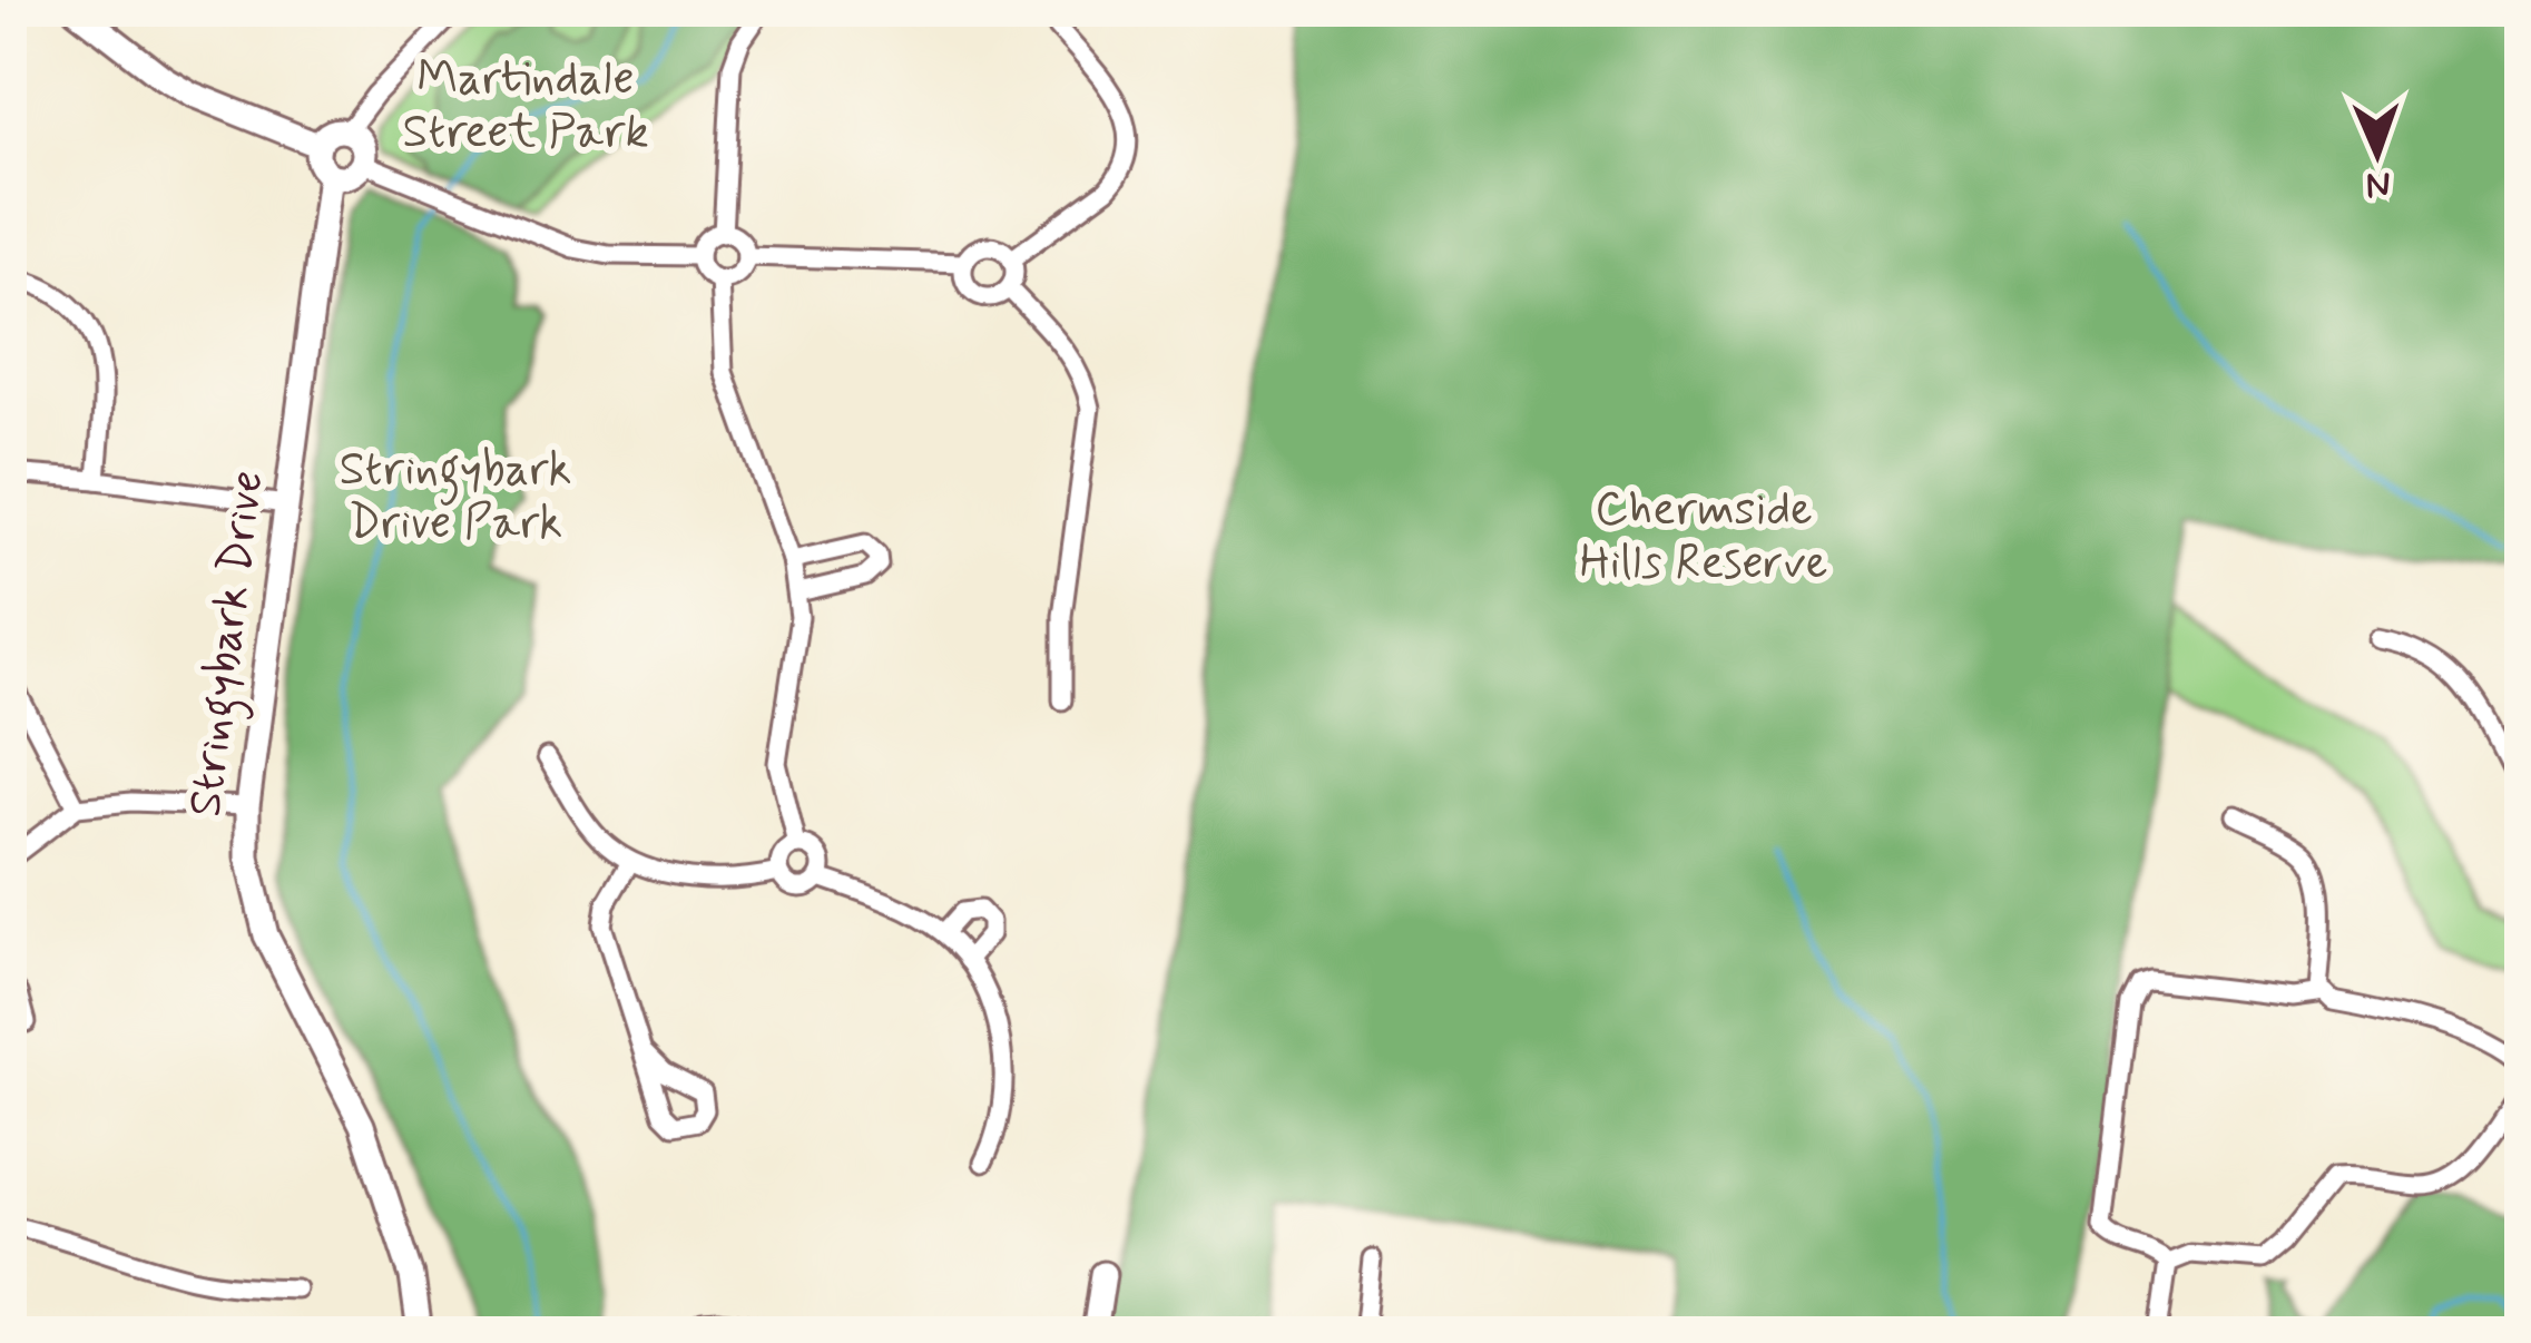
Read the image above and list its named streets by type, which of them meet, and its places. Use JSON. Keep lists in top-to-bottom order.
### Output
{
  "streets": {
    "street": ["Stringybark Drive"]
  },
  "parks": ["Martindale Street Park", "Stringybark Drive Park", "Chermside Hills Reserve"],
  "north": "bottom"
}
